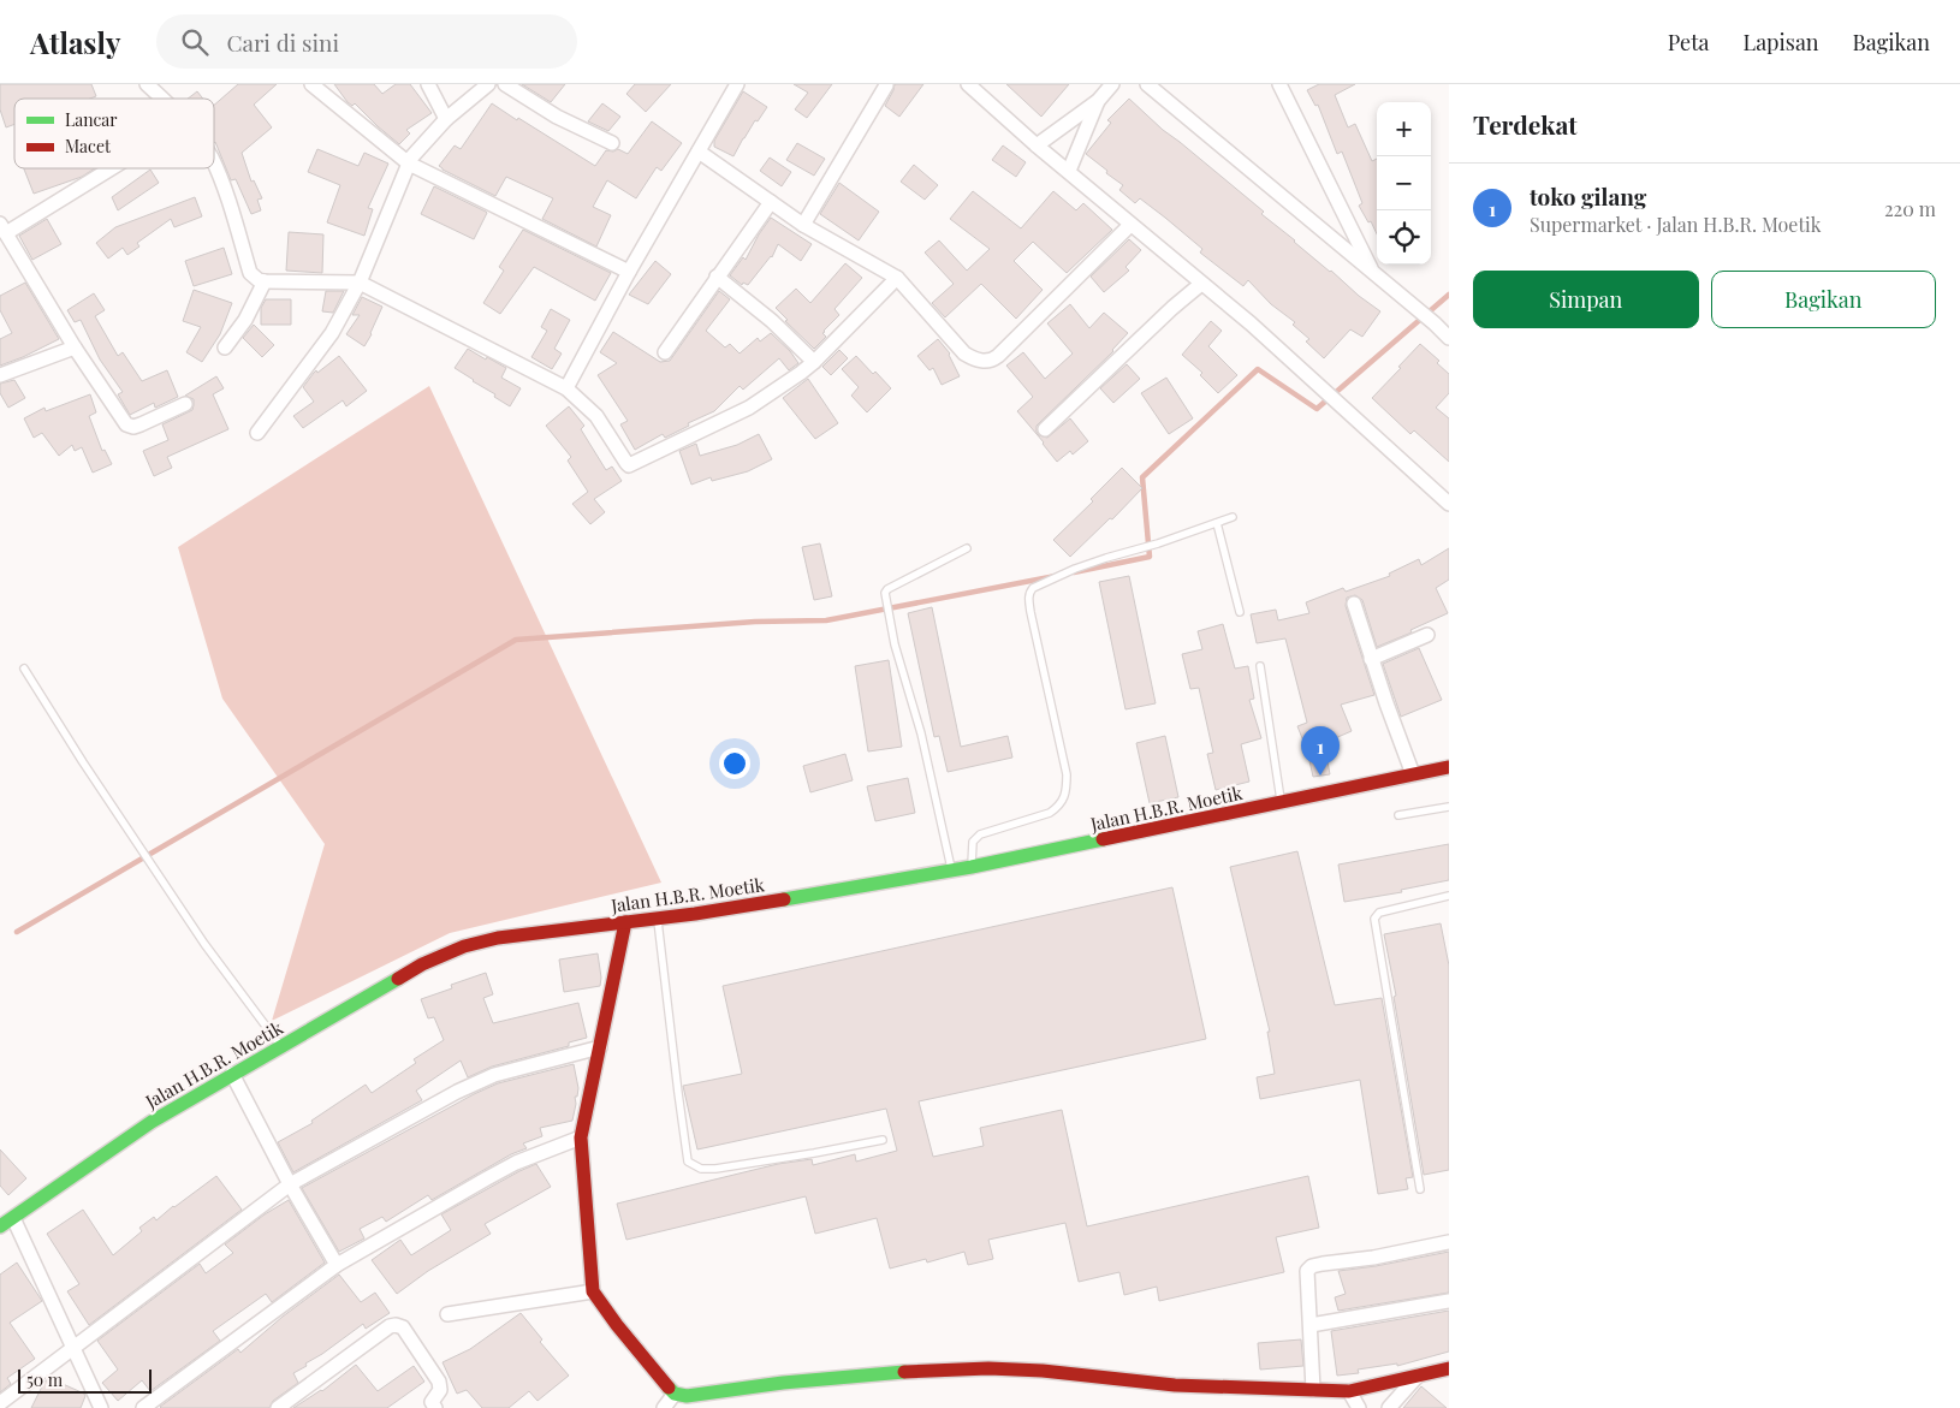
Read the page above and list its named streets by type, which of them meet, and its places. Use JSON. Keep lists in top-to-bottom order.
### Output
{
  "streets": {
    "street": ["Jalan H.B.R. Moetik"]
  },
  "legend": ["Lancar", "Macet"],
  "scale_bar": "50 m",
  "page": {
    "header": "Atlasly",
    "search": "Cari di sini",
    "nav": ["Peta", "Lapisan", "Bagikan"],
    "heading": "Terdekat",
    "map_buttons": ["+", "−"],
    "list": [
      {
        "mark": "1",
        "name": "toko gilang",
        "note": "Supermarket · Jalan H.B.R. Moetik",
        "value": "220 m"
      }
    ],
    "buttons": ["Simpan", "Bagikan"],
    "pins": "1",
    "scale": "50 m"
  }
}
